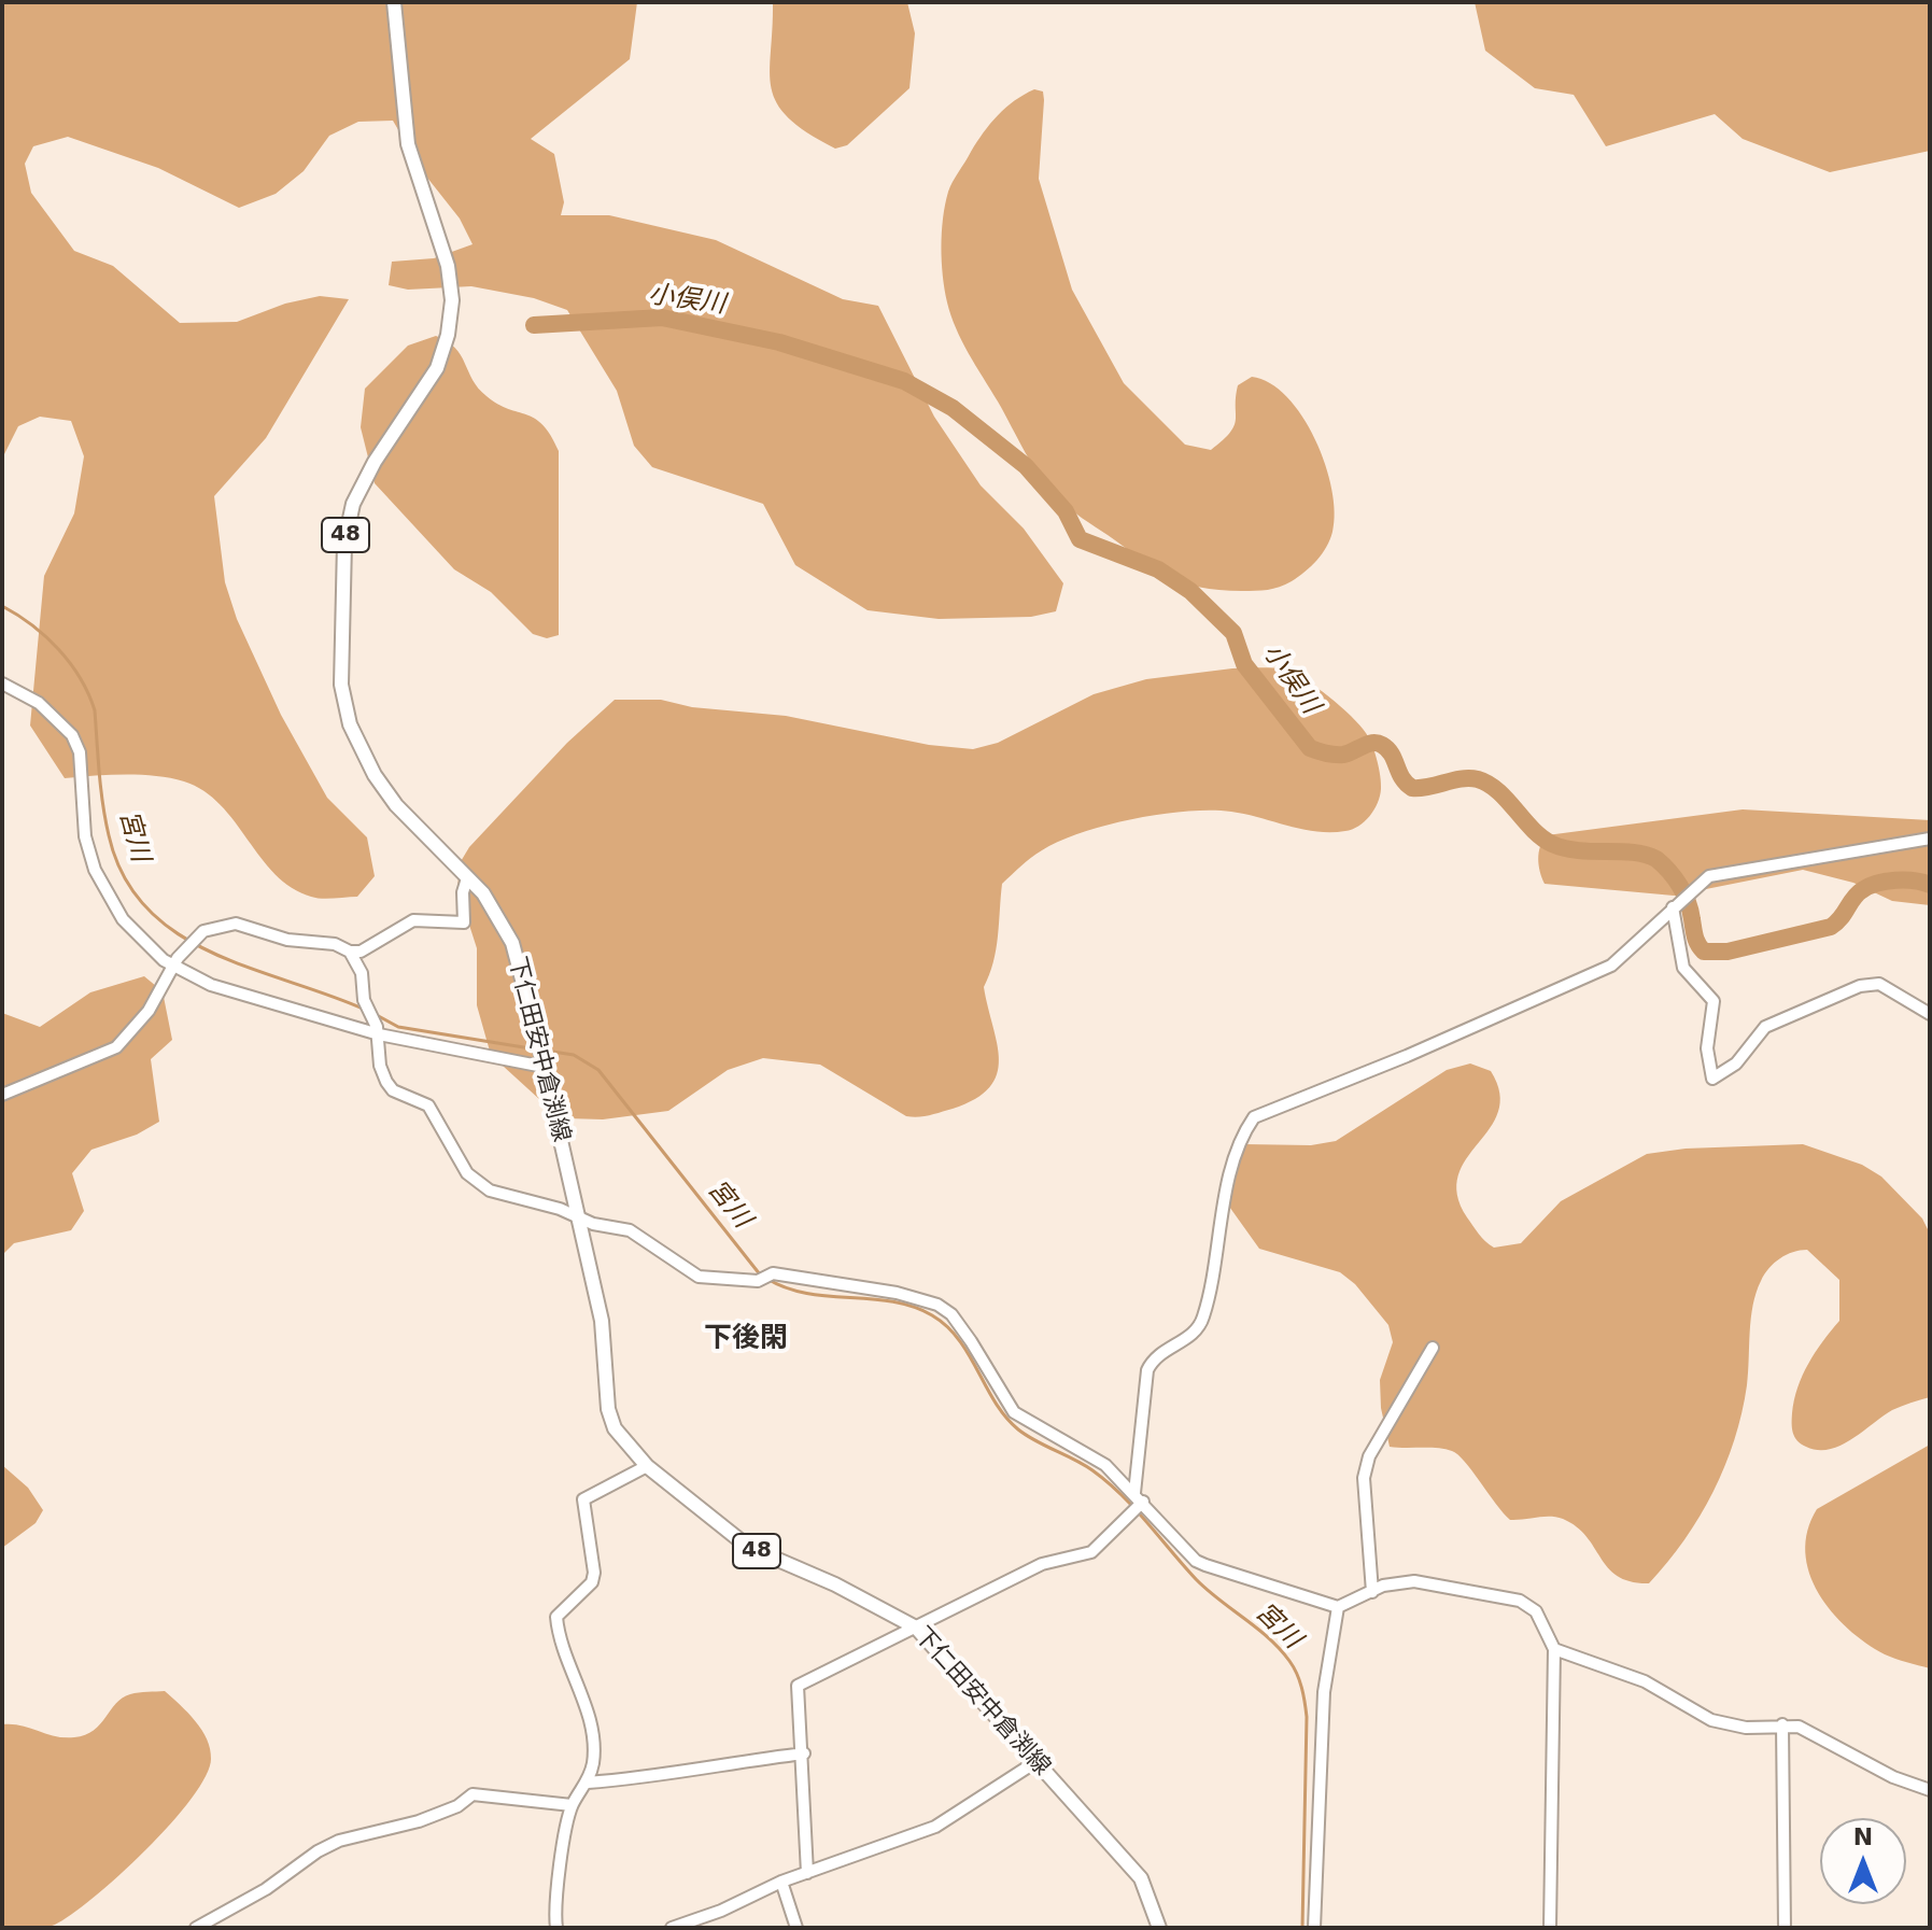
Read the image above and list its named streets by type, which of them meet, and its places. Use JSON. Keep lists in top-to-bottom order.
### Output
{
  "streets": {
    "main road": ["48", "下仁田安中倉渕線"]
  },
  "districts": ["下後閑"],
  "water": ["小俣川", "宮川"],
  "north": "top"
}
